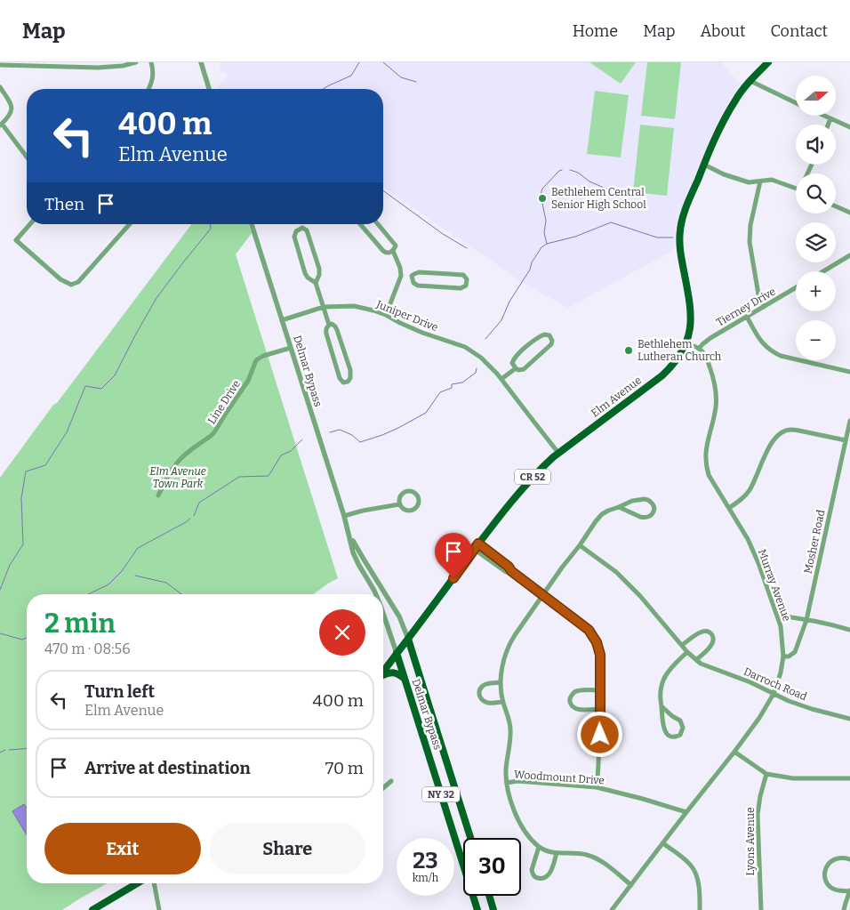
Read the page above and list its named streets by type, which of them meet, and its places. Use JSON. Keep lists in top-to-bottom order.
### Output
{
  "streets": {
    "main road": [
      "Delmar Bypass",
      "Elm Avenue",
      "CR 52",
      "NY 32"
    ],
    "street": [
      "Tierney Drive",
      "Juniper Drive",
      "Line Drive",
      "Mosher Road",
      "Murray Avenue",
      "Darroch Road",
      "Woodmount Drive",
      "Lyons Avenue"
    ]
  },
  "crossings": [
    ["Tierney Drive", "Murray Avenue"],
    ["Juniper Drive", "Delmar Bypass"],
    ["Juniper Drive", "Elm Avenue"],
    ["Delmar Bypass", "Elm Avenue"],
    ["Delmar Bypass", "Line Drive"],
    ["Mosher Road", "Murray Avenue"],
    ["Murray Avenue", "Darroch Road"],
    ["Murray Avenue", "Woodmount Drive"]
  ],
  "parks": ["Elm Avenue Town Park"],
  "places": ["Bethlehem Central Senior High School", "Bethlehem Lutheran Church"],
  "north": "right",
  "page": {
    "header": "Map",
    "nav": [
      "Home",
      "Map",
      "About",
      "Contact"
    ],
    "map_buttons": ["+", "−"],
    "turn": ["400 m", "Elm Avenue"],
    "then": "Then",
    "heading": ["2 min", "470 m · 08:56"],
    "list": [
      {
        "name": "Turn left",
        "note": "Elm Avenue",
        "value": "400 m"
      },
      {
        "name": "Arrive at destination",
        "value": "70 m"
      }
    ],
    "buttons": ["Exit", "Share"],
    "speed": "23 km/h",
    "limit": "30"
  }
}
